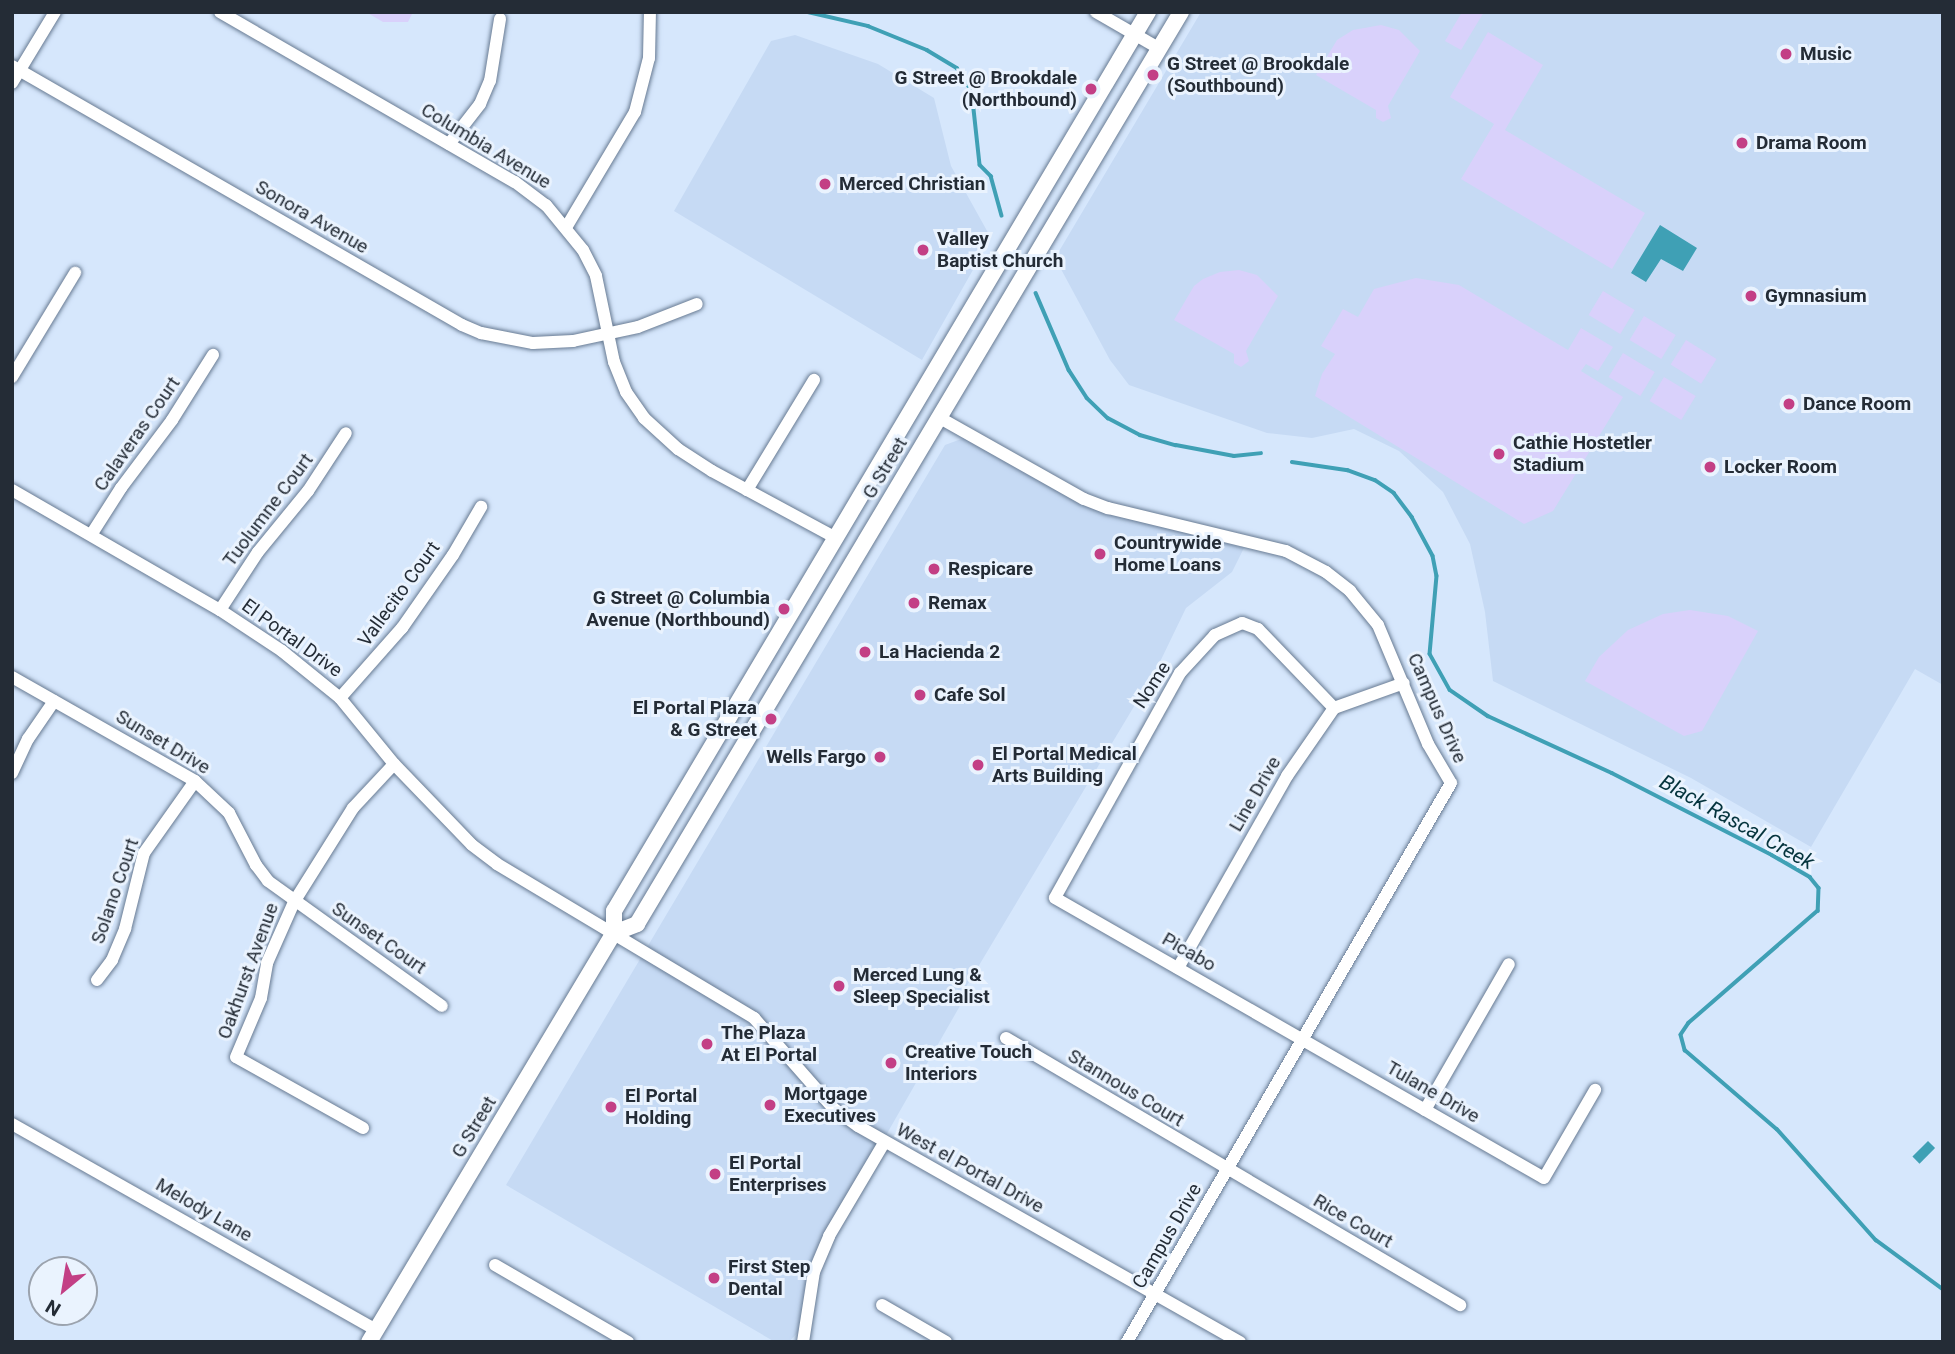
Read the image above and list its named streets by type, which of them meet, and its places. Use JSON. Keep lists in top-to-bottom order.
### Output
{
  "streets": {
    "street": [
      "Columbia Avenue",
      "Sonora Avenue",
      "Calaveras Court",
      "G Street",
      "Tuolumne Court",
      "Vallecito Court",
      "El Portal Drive",
      "Nome",
      "Campus Drive",
      "Sunset Drive",
      "Line Drive",
      "Solano Court",
      "Sunset Court",
      "Picabo",
      "Oakhurst Avenue",
      "Stannous Court",
      "Tulane Drive",
      "West el Portal Drive",
      "Melody Lane",
      "Rice Court"
    ]
  },
  "crossings": [
    ["Columbia Avenue", "Sonora Avenue"],
    ["Columbia Avenue", "G Street"],
    ["Calaveras Court", "El Portal Drive"],
    ["G Street", "El Portal Drive"],
    ["G Street", "Campus Drive"],
    ["G Street", "West el Portal Drive"],
    ["G Street", "Melody Lane"],
    ["Tuolumne Court", "El Portal Drive"],
    ["Vallecito Court", "El Portal Drive"],
    ["El Portal Drive", "Oakhurst Avenue"],
    ["El Portal Drive", "West el Portal Drive"],
    ["Nome", "Line Drive"],
    ["Nome", "Picabo"],
    ["Campus Drive", "Picabo"],
    ["Campus Drive", "Stannous Court"],
    ["Campus Drive", "Tulane Drive"],
    ["Campus Drive", "West el Portal Drive"],
    ["Campus Drive", "Rice Court"],
    ["Sunset Drive", "Solano Court"],
    ["Sunset Drive", "Sunset Court"],
    ["Sunset Drive", "Oakhurst Avenue"],
    ["Line Drive", "Picabo"],
    ["Sunset Court", "Oakhurst Avenue"],
    ["Picabo", "Tulane Drive"],
    ["Stannous Court", "Rice Court"]
  ],
  "water": ["Black Rascal Creek"],
  "places": [
    "Music",
    "G Street @ Brookdale (Southbound)",
    "G Street @ Brookdale (Northbound)",
    "Drama Room",
    "Merced Christian",
    "Valley Baptist Church",
    "Gymnasium",
    "Dance Room",
    "Cathie Hostetler Stadium",
    "Locker Room",
    "Countrywide Home Loans",
    "Respicare",
    "Remax",
    "G Street @ Columbia Avenue (Northbound)",
    "La Hacienda 2",
    "Cafe Sol",
    "El Portal Plaza & G Street",
    "Wells Fargo",
    "El Portal Medical Arts Building",
    "Merced Lung & Sleep Specialist",
    "The Plaza At El Portal",
    "Creative Touch Interiors",
    "Mortgage Executives",
    "El Portal Holding",
    "El Portal Enterprises",
    "First Step Dental"
  ],
  "north": "bottom left"
}
